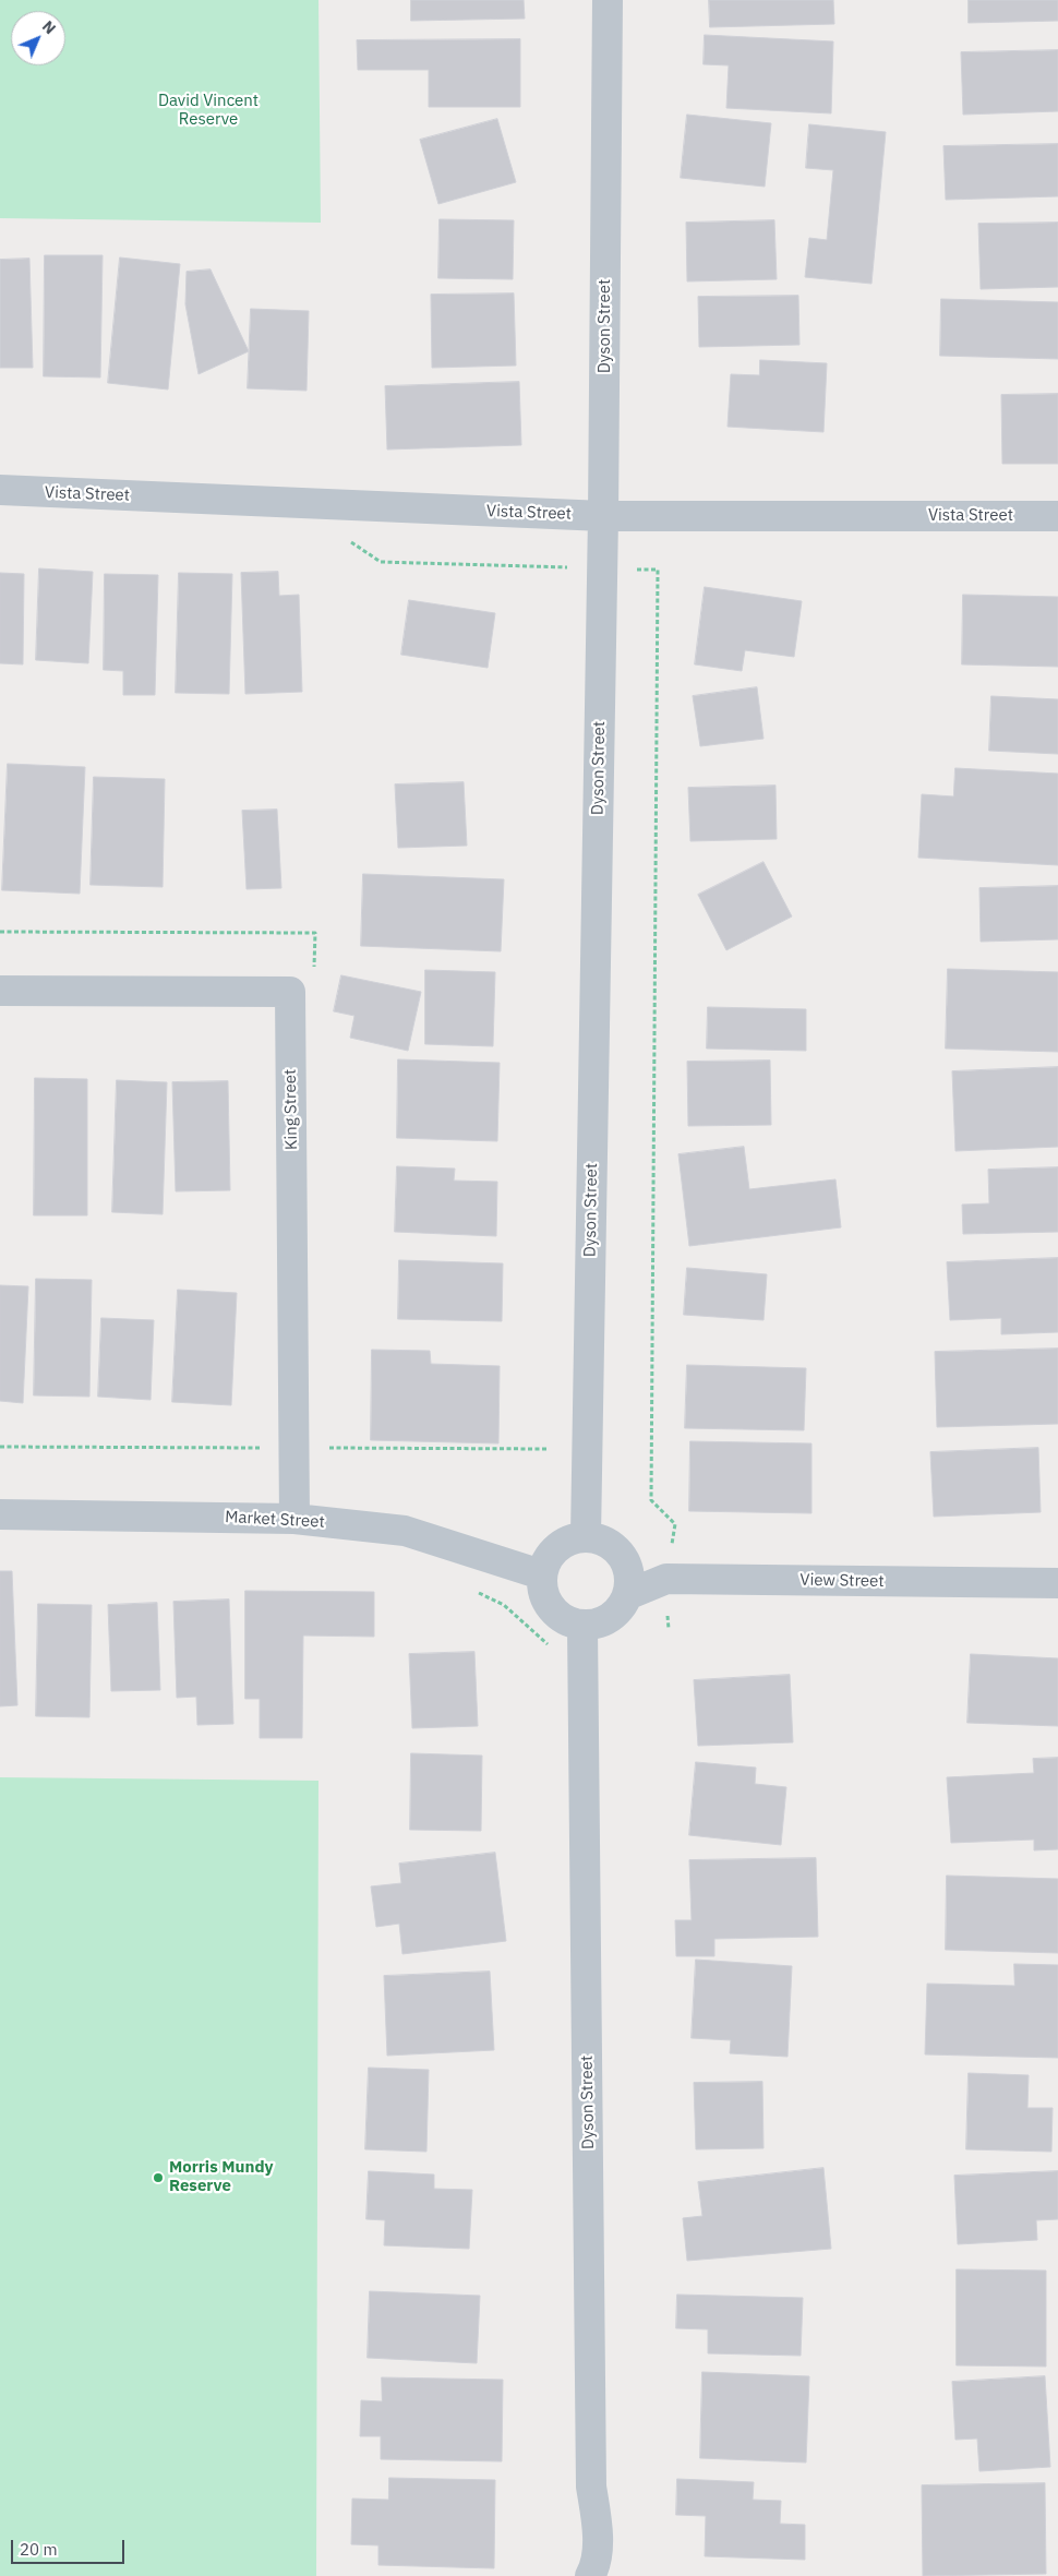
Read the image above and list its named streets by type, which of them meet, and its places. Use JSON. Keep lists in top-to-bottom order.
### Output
{
  "streets": {
    "street": [
      "Dyson Street",
      "Vista Street",
      "King Street",
      "Market Street",
      "View Street"
    ]
  },
  "crossings": [
    ["Dyson Street", "Vista Street"],
    ["Dyson Street", "Market Street"],
    ["Dyson Street", "View Street"],
    ["King Street", "Market Street"],
    ["Market Street", "View Street"]
  ],
  "parks": ["David Vincent Reserve"],
  "places": ["Morris Mundy Reserve"],
  "scale_bar": "20 m",
  "north": "top right"
}
